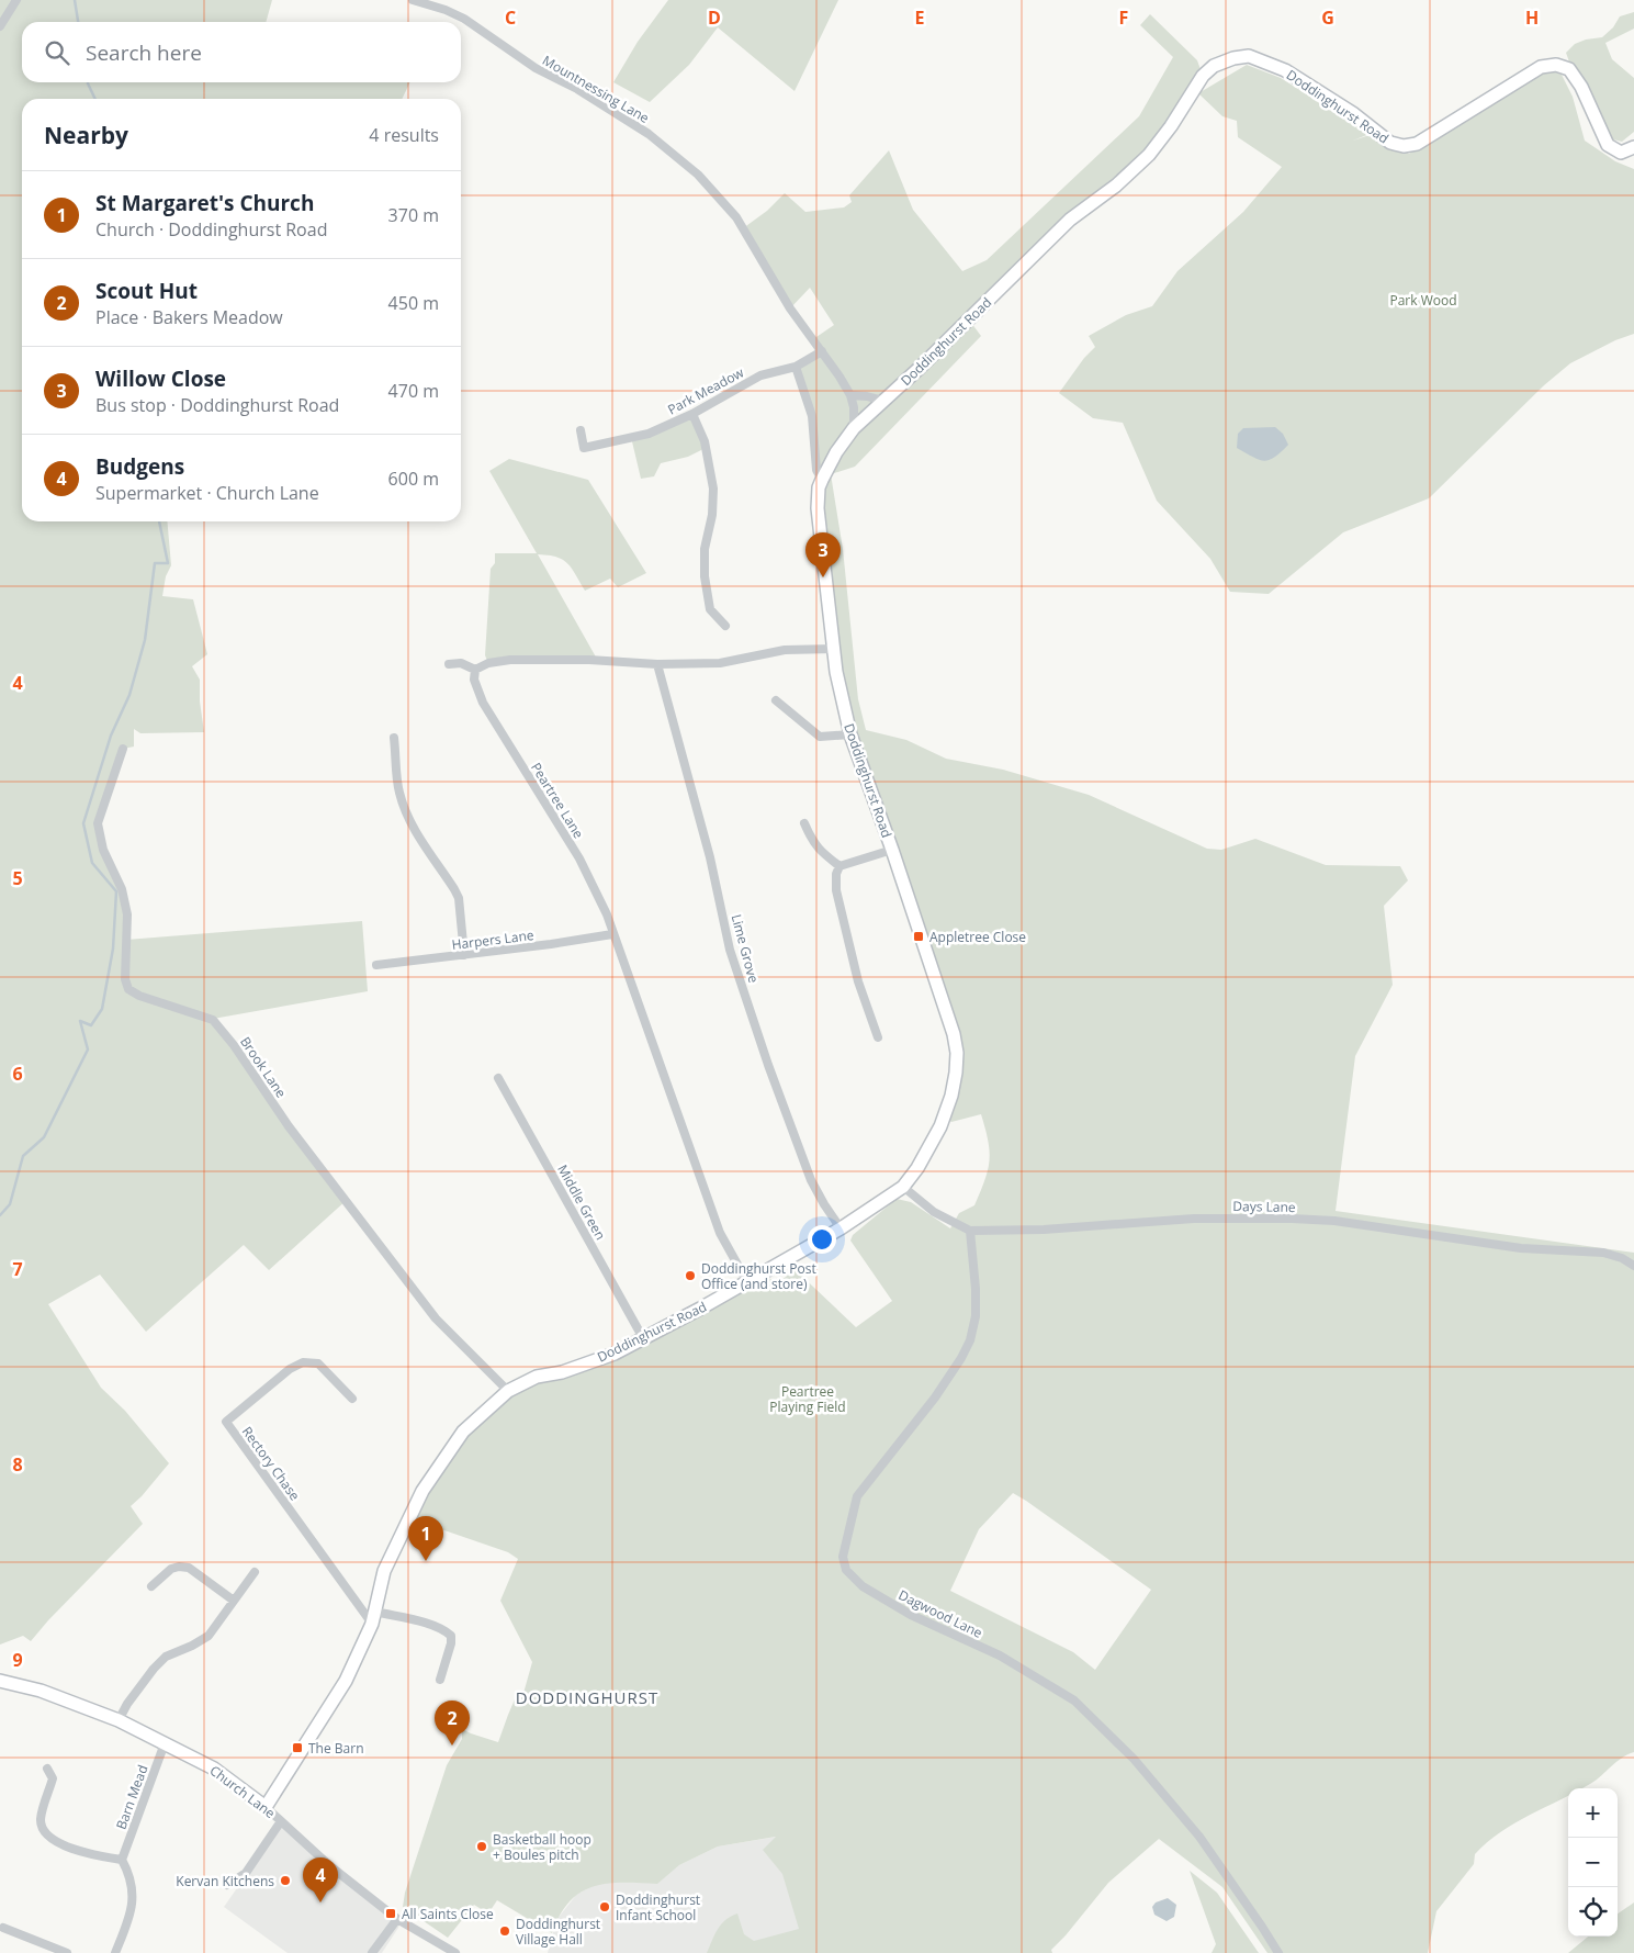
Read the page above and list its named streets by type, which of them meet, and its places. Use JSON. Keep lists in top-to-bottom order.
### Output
{
  "streets": {
    "street": [
      "Mountnessing Lane",
      "Doddinghurst Road",
      "Park Meadow",
      "Peartree Lane",
      "Harpers Lane",
      "Lime Grove",
      "Brook Lane",
      "Middle Green",
      "Days Lane",
      "Rectory Chase",
      "Dagwood Lane",
      "Church Lane",
      "Barn Mead"
    ]
  },
  "crossings": [
    ["Mountnessing Lane", "Doddinghurst Road"],
    ["Mountnessing Lane", "Park Meadow"],
    ["Doddinghurst Road", "Peartree Lane"],
    ["Doddinghurst Road", "Lime Grove"],
    ["Doddinghurst Road", "Brook Lane"],
    ["Doddinghurst Road", "Middle Green"],
    ["Doddinghurst Road", "Days Lane"],
    ["Doddinghurst Road", "Rectory Chase"],
    ["Doddinghurst Road", "Church Lane"],
    ["Peartree Lane", "Harpers Lane"],
    ["Days Lane", "Dagwood Lane"],
    ["Church Lane", "Barn Mead"]
  ],
  "districts": ["DODDINGHURST"],
  "parks": ["Park Wood", "Peartree Playing Field"],
  "places": {
    "transit": ["Appletree Close", "The Barn", "All Saints Close"],
    "other": [
      "Doddinghurst Post Office (and store)",
      "Basketball hoop + Boules pitch",
      "Kervan Kitchens",
      "Doddinghurst Infant School",
      "Doddinghurst Village Hall"
    ]
  },
  "page": {
    "search": "Search here",
    "heading": ["Nearby", "4 results"],
    "list": [
      {
        "mark": "1",
        "name": "St Margaret's Church",
        "note": "Church · Doddinghurst Road",
        "value": "370 m"
      },
      {
        "mark": "2",
        "name": "Scout Hut",
        "note": "Place · Bakers Meadow",
        "value": "450 m"
      },
      {
        "mark": "3",
        "name": "Willow Close",
        "note": "Bus stop · Doddinghurst Road",
        "value": "470 m"
      },
      {
        "mark": "4",
        "name": "Budgens",
        "note": "Supermarket · Church Lane",
        "value": "600 m"
      }
    ],
    "pins": [
      "3",
      "1",
      "2",
      "4"
    ],
    "map_buttons": ["+", "−"]
  },
  "grid": {
    "columns": [
      "C",
      "D",
      "E",
      "F",
      "G",
      "H"
    ],
    "rows": [
      "4",
      "5",
      "6",
      "7",
      "8",
      "9"
    ]
  }
}
